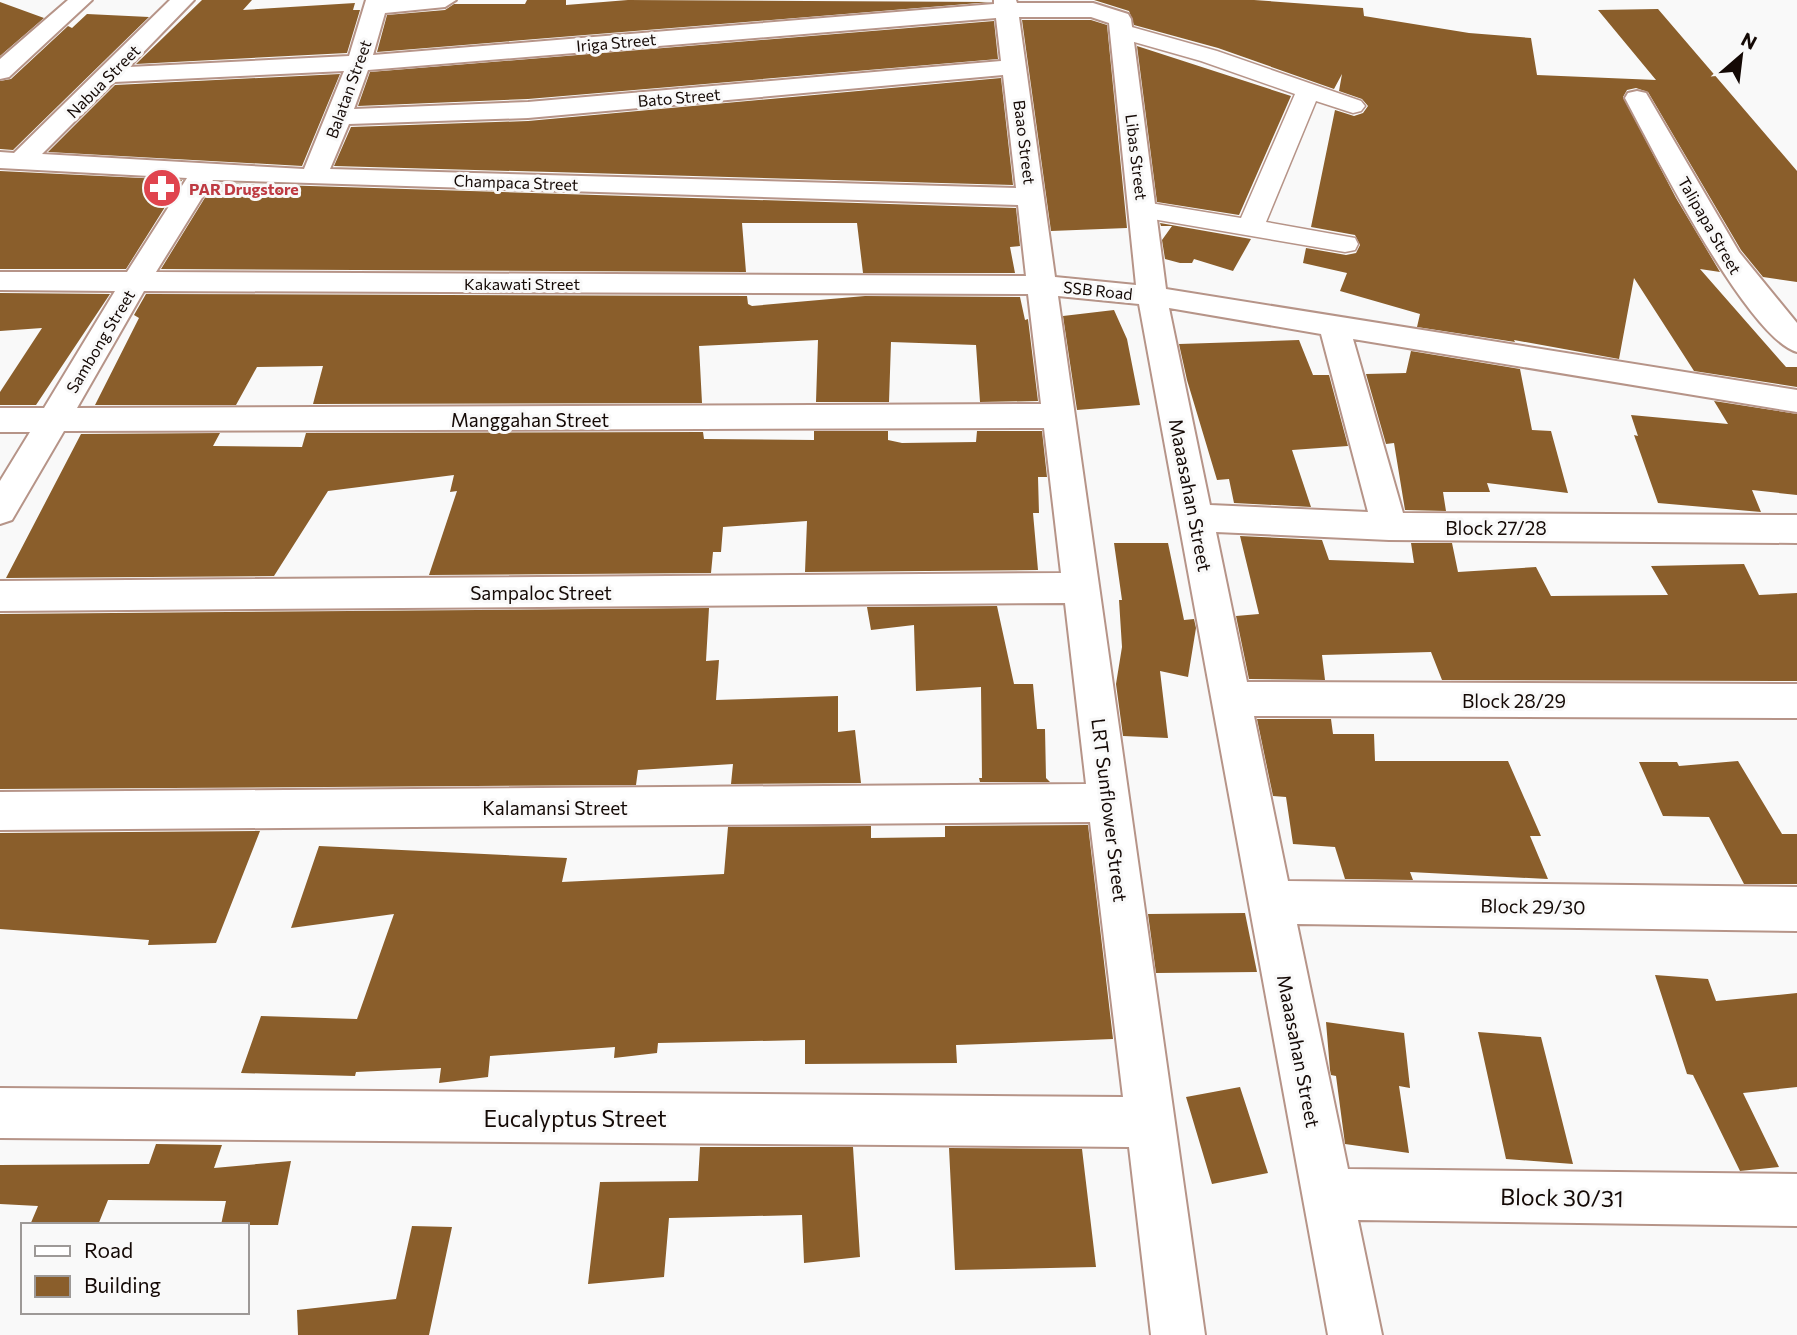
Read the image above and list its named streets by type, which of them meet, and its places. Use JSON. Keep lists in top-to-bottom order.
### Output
{
  "streets": {
    "street": [
      "Iriga Street",
      "Nabua Street",
      "Balatan Street",
      "Bato Street",
      "Baao Street",
      "Libas Street",
      "Champaca Street",
      "Talipapa Street",
      "Kakawati Street",
      "SSB Road",
      "Sambong Street",
      "Manggahan Street",
      "Maaasahan Street",
      "Block 27/28",
      "Sampaloc Street",
      "Block 28/29",
      "Kalamansi Street",
      "LRT Sunflower Street",
      "Block 29/30",
      "Eucalyptus Street",
      "Block 30/31"
    ]
  },
  "crossings": [
    ["Iriga Street", "Nabua Street"],
    ["Iriga Street", "Balatan Street"],
    ["Iriga Street", "Baao Street"],
    ["Iriga Street", "Libas Street"],
    ["Nabua Street", "Champaca Street"],
    ["Balatan Street", "Bato Street"],
    ["Balatan Street", "Champaca Street"],
    ["Bato Street", "Baao Street"],
    ["Baao Street", "Champaca Street"],
    ["Baao Street", "Kakawati Street"],
    ["Baao Street", "SSB Road"],
    ["Baao Street", "LRT Sunflower Street"],
    ["Libas Street", "SSB Road"],
    ["Libas Street", "Maaasahan Street"],
    ["Champaca Street", "Sambong Street"],
    ["Kakawati Street", "SSB Road"],
    ["Kakawati Street", "Sambong Street"],
    ["Kakawati Street", "LRT Sunflower Street"],
    ["SSB Road", "Maaasahan Street"],
    ["SSB Road", "LRT Sunflower Street"],
    ["Sambong Street", "Manggahan Street"],
    ["Manggahan Street", "LRT Sunflower Street"],
    ["Maaasahan Street", "Block 27/28"],
    ["Maaasahan Street", "Block 28/29"],
    ["Maaasahan Street", "Block 29/30"],
    ["Maaasahan Street", "Block 30/31"],
    ["Sampaloc Street", "LRT Sunflower Street"],
    ["Kalamansi Street", "LRT Sunflower Street"],
    ["LRT Sunflower Street", "Eucalyptus Street"]
  ],
  "places": {
    "pharmacy": ["PAR Drugstore"]
  },
  "legend": ["Road", "Building"],
  "north": "top right"
}
